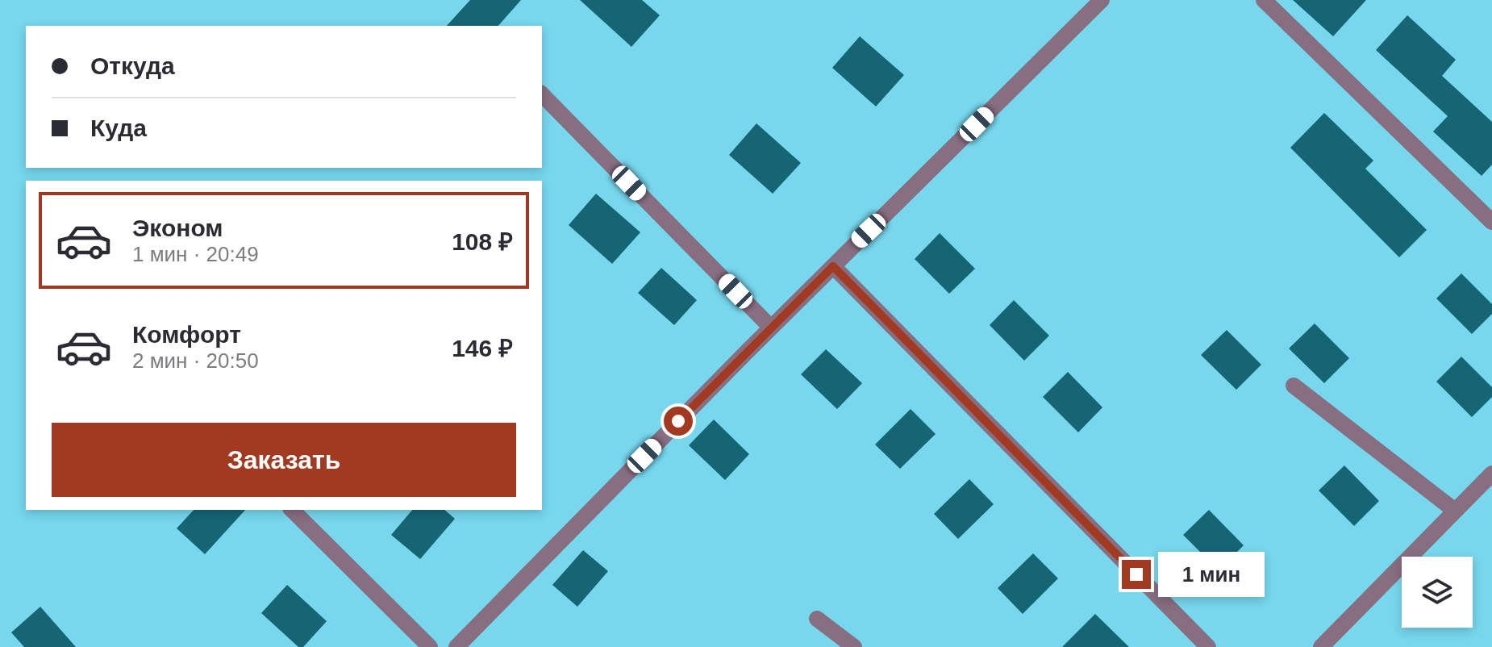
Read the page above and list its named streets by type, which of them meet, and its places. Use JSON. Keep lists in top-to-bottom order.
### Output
{
  "page": {
    "banner": ["Откуда", "Куда"],
    "list": [
      {
        "name": "Эконом",
        "note": "1 мин · 20:49",
        "value": "108 ₽"
      },
      {
        "name": "Комфорт",
        "note": "2 мин · 20:50",
        "value": "146 ₽"
      }
    ],
    "buttons": "Заказать",
    "bubble": "1 мин"
  }
}
